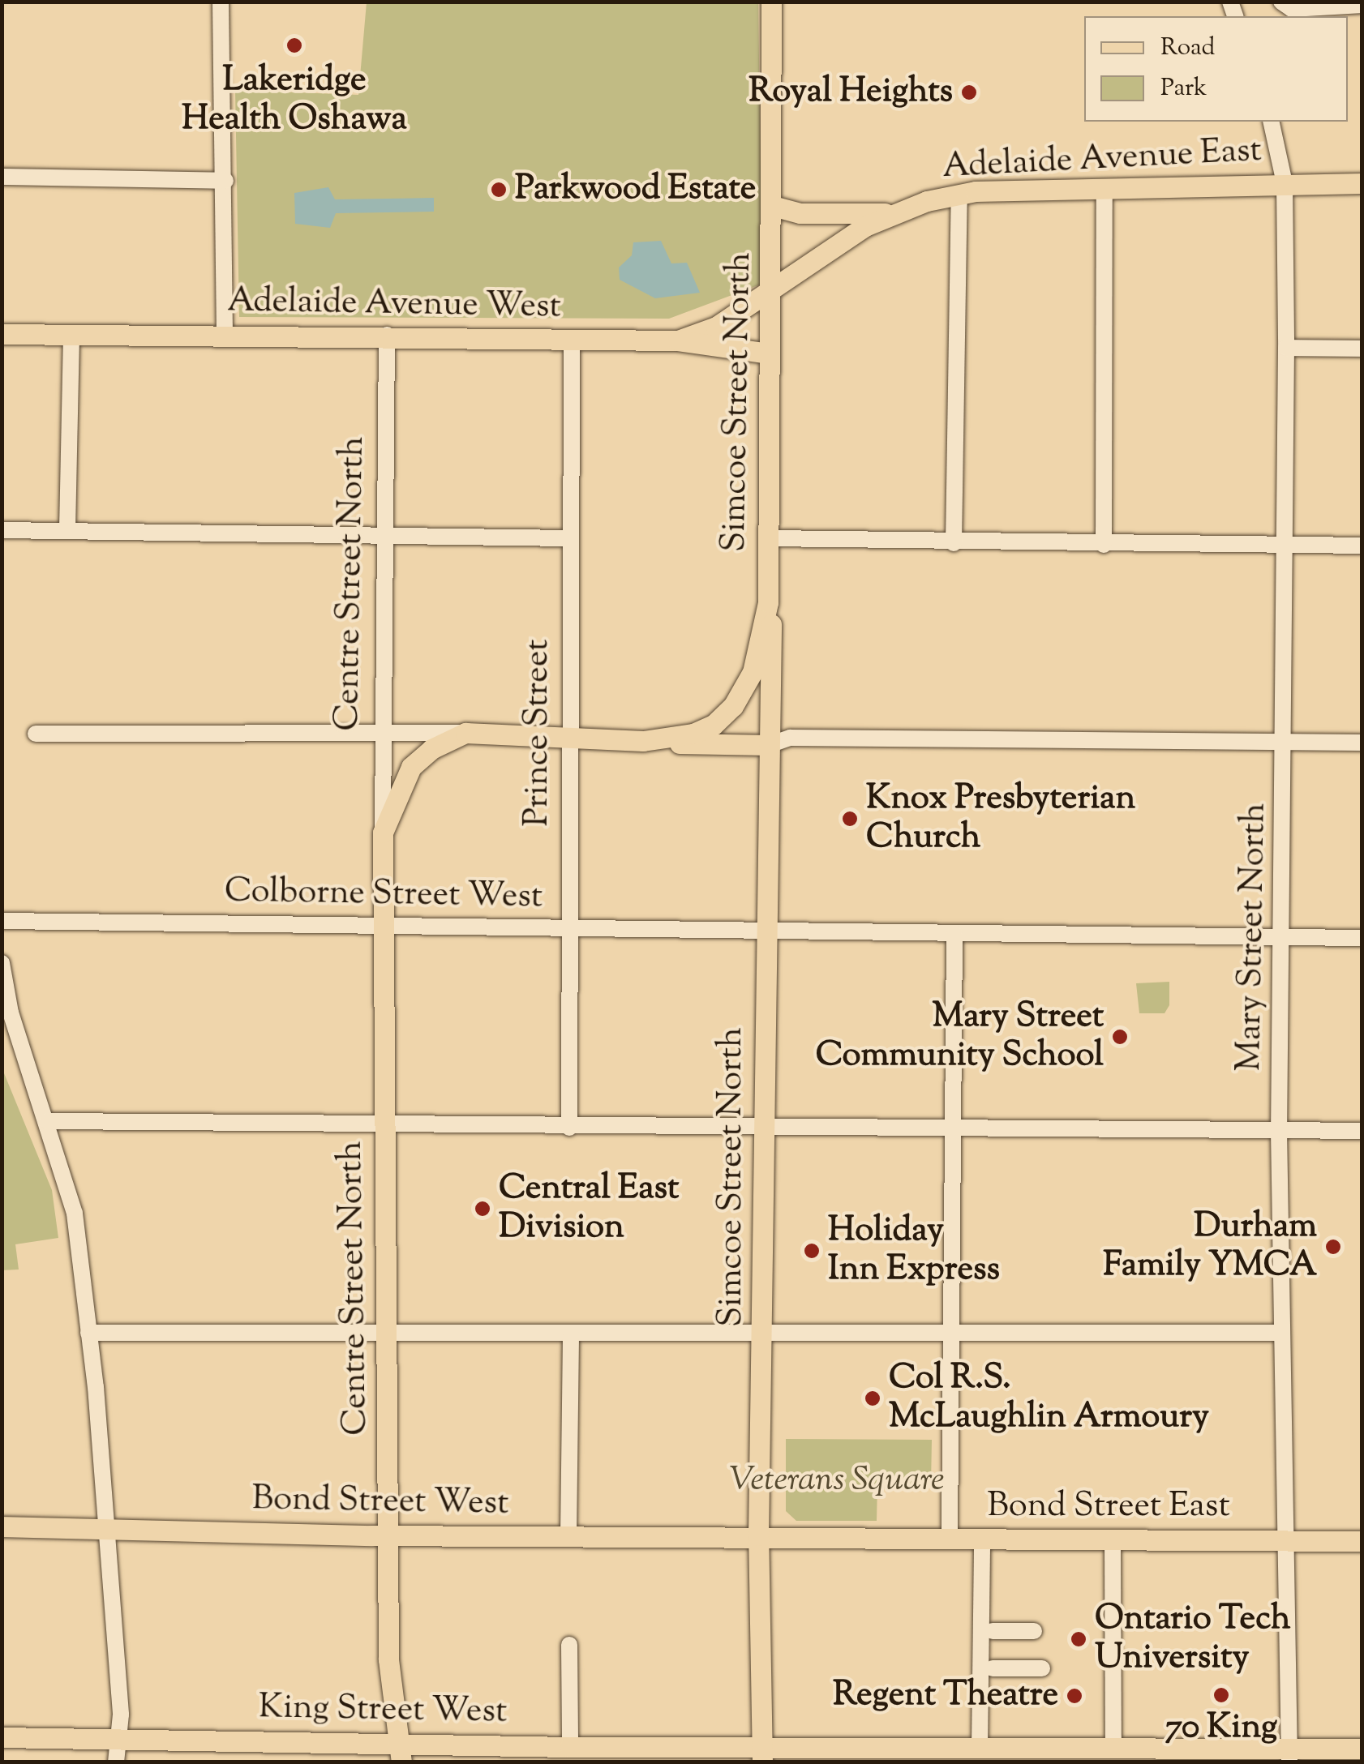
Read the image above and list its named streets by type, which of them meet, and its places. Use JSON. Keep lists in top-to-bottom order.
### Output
{
  "streets": {
    "main road": [
      "Adelaide Avenue East",
      "Adelaide Avenue West",
      "Simcoe Street North",
      "Centre Street North",
      "Bond Street West",
      "Bond Street East",
      "King Street West"
    ],
    "street": ["Prince Street", "Colborne Street West", "Mary Street North"]
  },
  "crossings": [
    ["Adelaide Avenue East", "Adelaide Avenue West"],
    ["Adelaide Avenue East", "Simcoe Street North"],
    ["Adelaide Avenue East", "Mary Street North"],
    ["Adelaide Avenue West", "Simcoe Street North"],
    ["Adelaide Avenue West", "Centre Street North"],
    ["Adelaide Avenue West", "Prince Street"],
    ["Simcoe Street North", "Colborne Street West"],
    ["Simcoe Street North", "Bond Street West"],
    ["Simcoe Street North", "Bond Street East"],
    ["Simcoe Street North", "King Street West"],
    ["Centre Street North", "Colborne Street West"],
    ["Centre Street North", "Bond Street West"],
    ["Centre Street North", "King Street West"],
    ["Prince Street", "Colborne Street West"],
    ["Colborne Street West", "Mary Street North"],
    ["Mary Street North", "Bond Street East"],
    ["Mary Street North", "King Street West"],
    ["Bond Street West", "Bond Street East"]
  ],
  "parks": ["Veterans Square"],
  "places": [
    "Lakeridge Health Oshawa",
    "Royal Heights",
    "Parkwood Estate",
    "Knox Presbyterian Church",
    "Mary Street Community School",
    "Central East Division",
    "Durham Family YMCA",
    "Holiday Inn Express",
    "Col R.S. McLaughlin Armoury",
    "Ontario Tech University",
    "70 King",
    "Regent Theatre"
  ],
  "legend": ["Road", "Park"]
}
